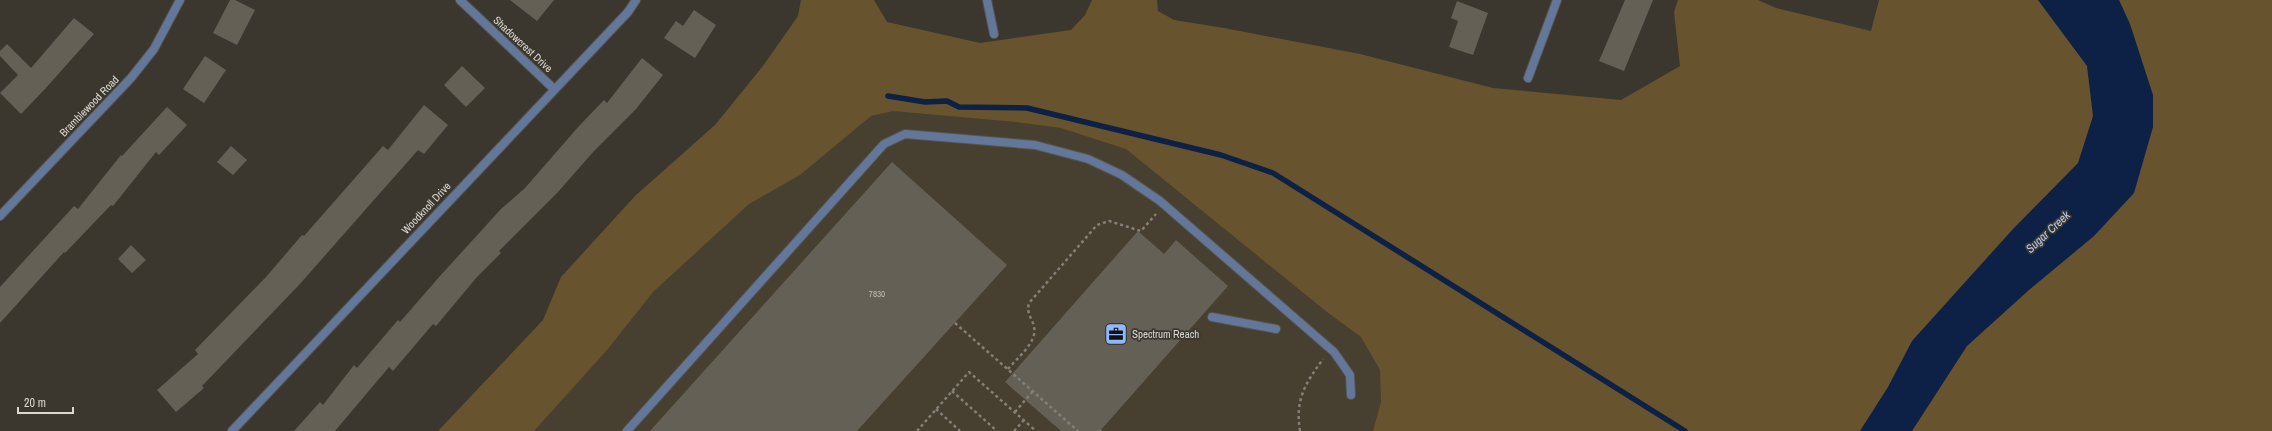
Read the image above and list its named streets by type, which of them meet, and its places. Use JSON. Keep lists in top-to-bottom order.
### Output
{
  "streets": {
    "street": ["Shadowcrest Drive", "Bramblewood Road", "Woodknoll Drive"]
  },
  "crossings": [
    ["Shadowcrest Drive", "Woodknoll Drive"]
  ],
  "water": ["Sugar Creek"],
  "places": {
    "office": ["Spectrum Reach"]
  },
  "house_numbers": ["7830"],
  "scale_bar": "20 m"
}
